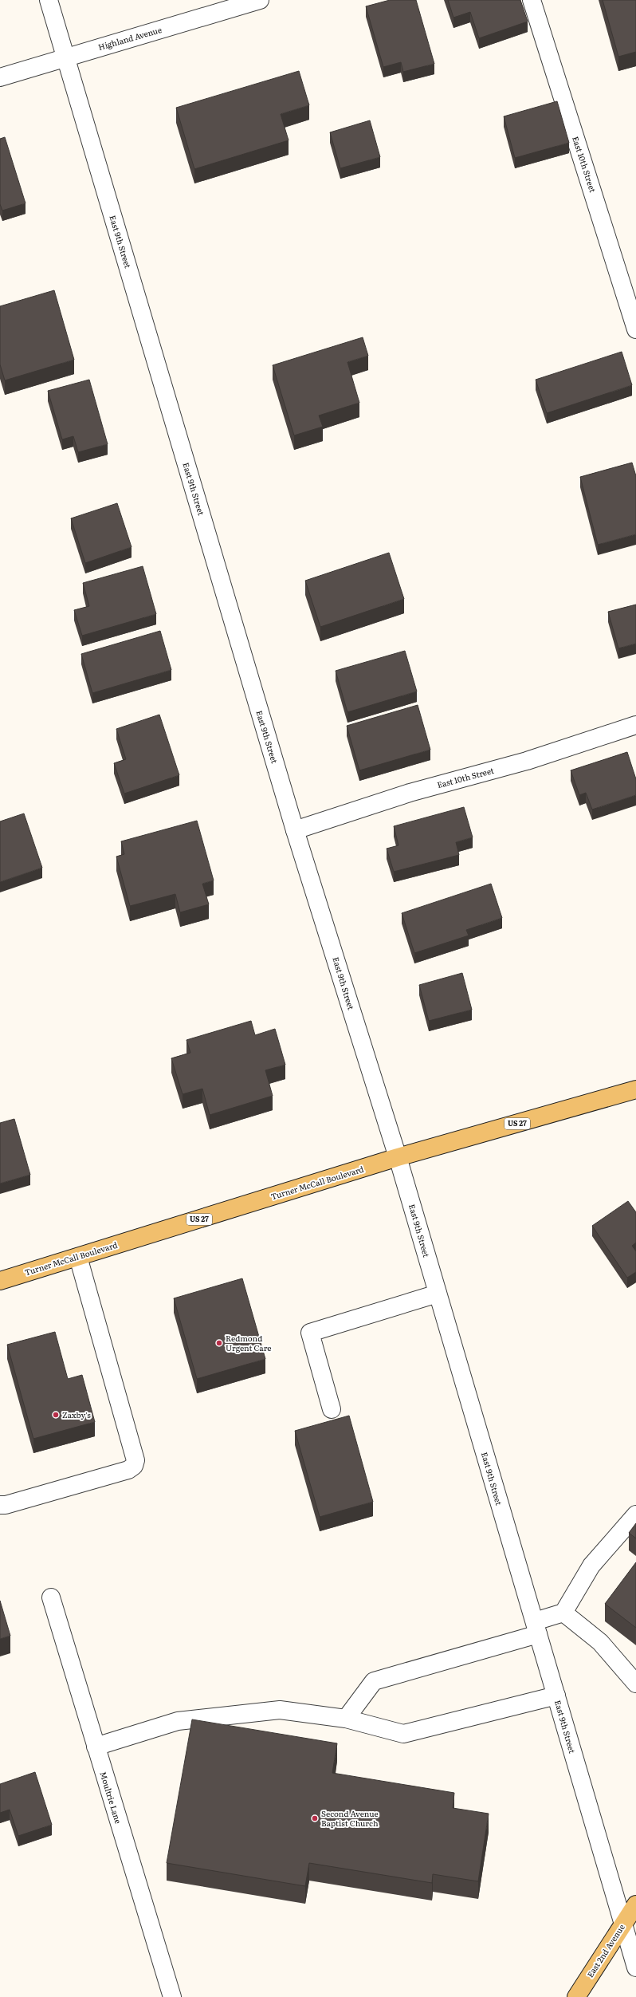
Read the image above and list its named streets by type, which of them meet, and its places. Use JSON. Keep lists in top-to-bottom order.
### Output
{
  "streets": {
    "main road": ["US 27", "Turner McCall Boulevard", "East 2nd Avenue"],
    "street": [
      "Highland Avenue",
      "East 10th Street",
      "East 9th Street",
      "Moultrie Lane"
    ]
  },
  "crossings": [
    ["Highland Avenue", "East 9th Street"],
    ["East 10th Street", "East 9th Street"],
    ["East 9th Street", "Turner McCall Boulevard"],
    ["East 9th Street", "East 2nd Avenue"]
  ],
  "places": ["Redmond Urgent Care", "Zaxby's", "Second Avenue Baptist Church"]
}
